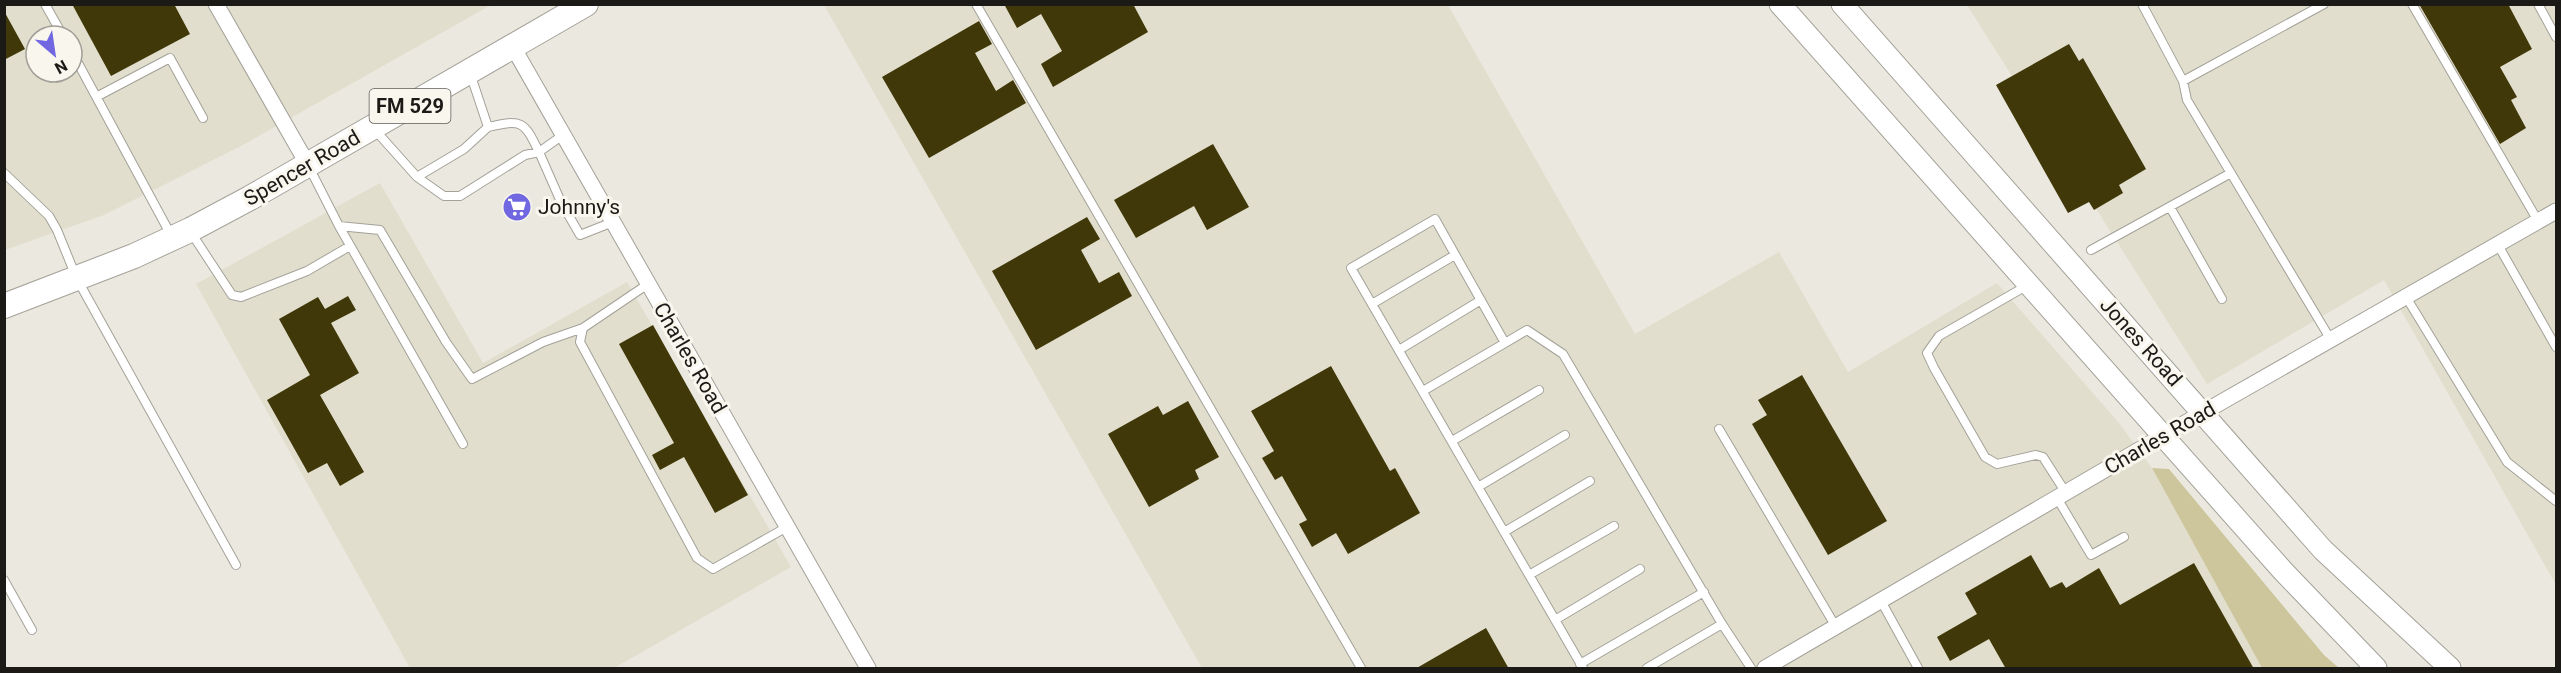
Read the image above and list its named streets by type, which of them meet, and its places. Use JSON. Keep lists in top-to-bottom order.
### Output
{
  "streets": {
    "main road": ["FM 529", "Spencer Road", "Jones Road"],
    "street": ["Charles Road"]
  },
  "crossings": [
    ["Spencer Road", "Charles Road"],
    ["Jones Road", "Charles Road"]
  ],
  "places": {
    "supermarket": ["Johnny's"]
  },
  "north": "bottom right"
}
